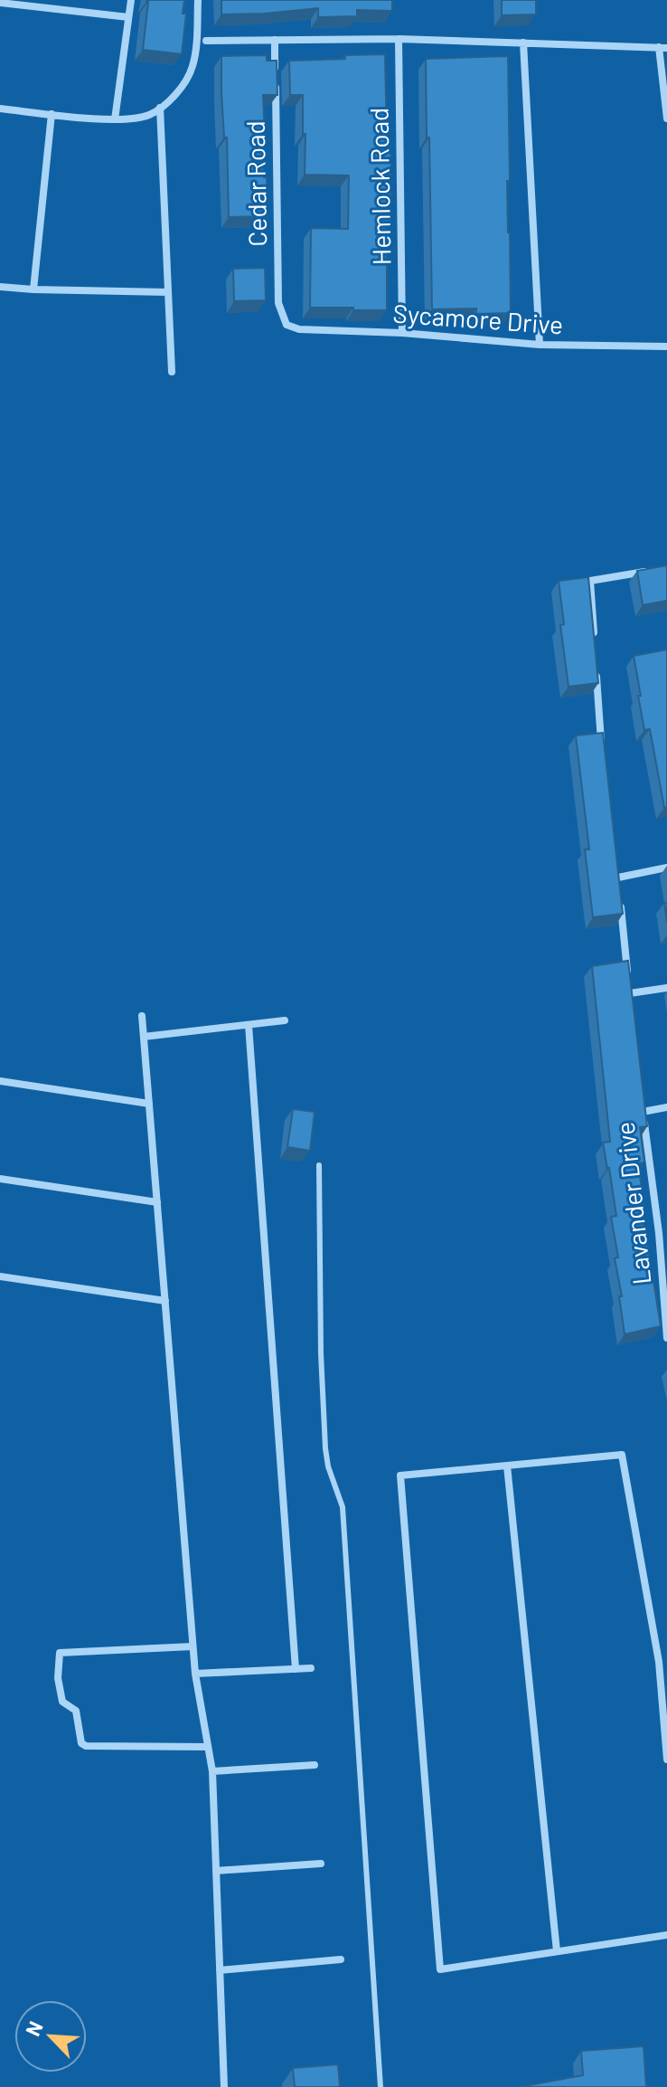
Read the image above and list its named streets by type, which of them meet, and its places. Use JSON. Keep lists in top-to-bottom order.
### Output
{
  "streets": {
    "street": [
      "Cedar Road",
      "Hemlock Road",
      "Sycamore Drive",
      "Lavander Drive"
    ]
  },
  "crossings": [
    ["Cedar Road", "Sycamore Drive"],
    ["Hemlock Road", "Sycamore Drive"]
  ],
  "north": "top left"
}
